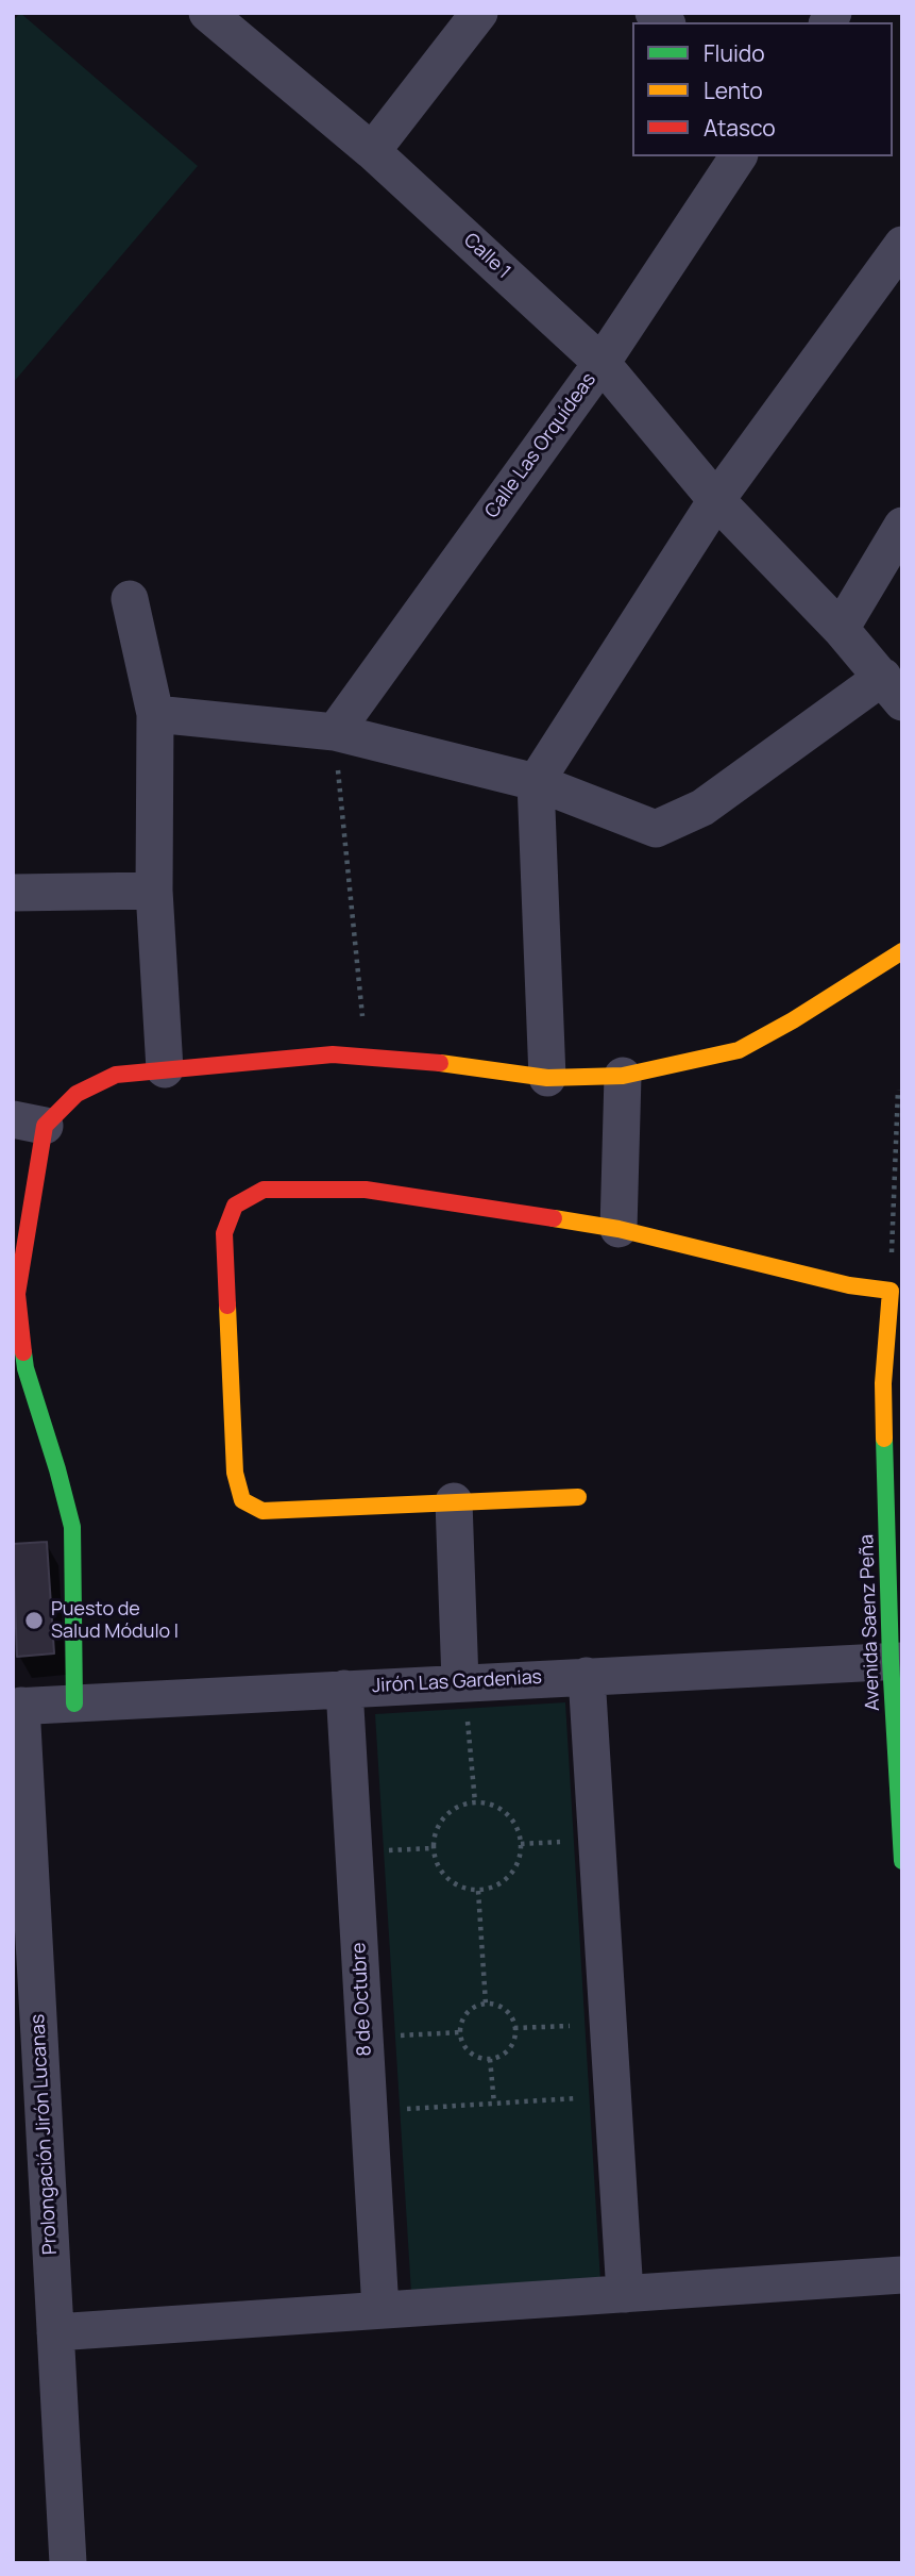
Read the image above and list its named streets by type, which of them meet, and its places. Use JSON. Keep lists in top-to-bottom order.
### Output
{
  "streets": {
    "street": [
      "Calle 1",
      "Calle Las Orquídeas",
      "Avenida Saenz Peña",
      "Jirón Las Gardenias",
      "8 de Octubre",
      "Prolongación Jirón Lucanas"
    ]
  },
  "crossings": [
    ["Calle 1", "Calle Las Orquídeas"],
    ["Avenida Saenz Peña", "Jirón Las Gardenias"],
    ["Jirón Las Gardenias", "8 de Octubre"],
    ["Jirón Las Gardenias", "Prolongación Jirón Lucanas"]
  ],
  "places": ["Puesto de Salud Módulo I"],
  "legend": ["Fluido", "Lento", "Atasco"]
}
